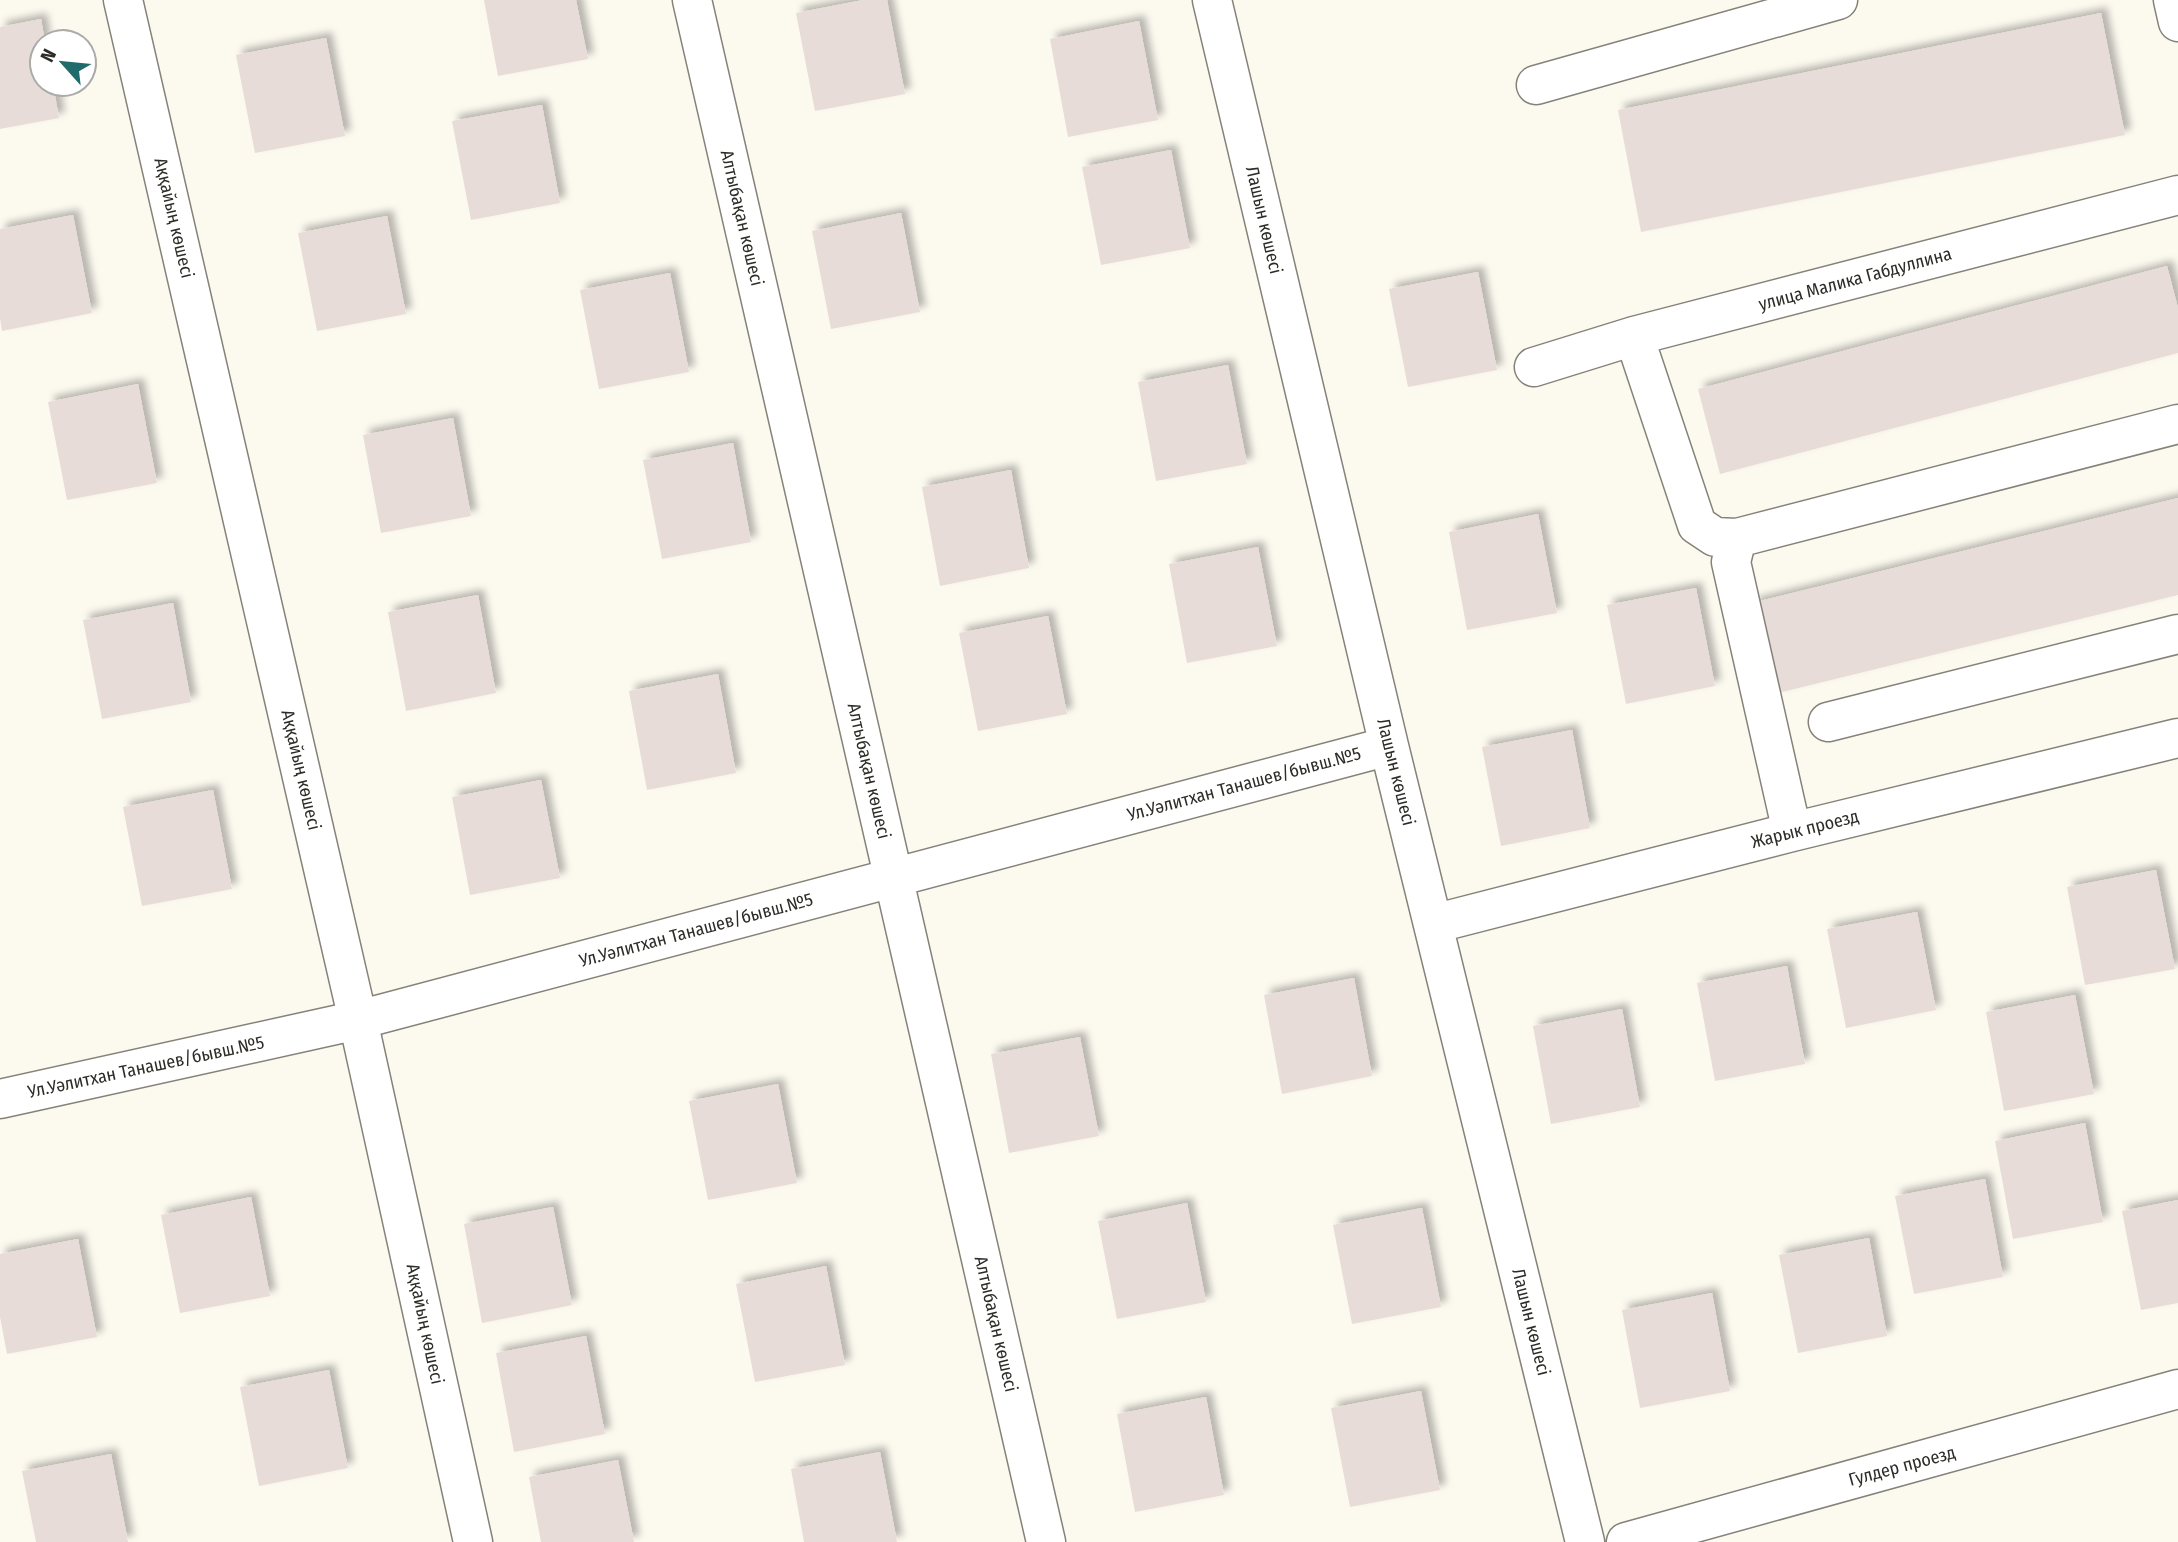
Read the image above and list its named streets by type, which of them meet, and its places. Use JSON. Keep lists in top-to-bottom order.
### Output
{
  "streets": {
    "street": [
      "Аққайың көшесі",
      "Алтыбақан көшесі",
      "Лашын көшесі",
      "улица Малика Габдуллина",
      "Ул.Уәлитхан Танашев/бывш.№5",
      "Жарык проезд",
      "Гулдер проезд"
    ]
  },
  "crossings": [
    ["Аққайың көшесі", "Ул.Уәлитхан Танашев/бывш.№5"],
    ["Алтыбақан көшесі", "Ул.Уәлитхан Танашев/бывш.№5"],
    ["Лашын көшесі", "Ул.Уәлитхан Танашев/бывш.№5"],
    ["Лашын көшесі", "Жарык проезд"]
  ],
  "north": "top left"
}
